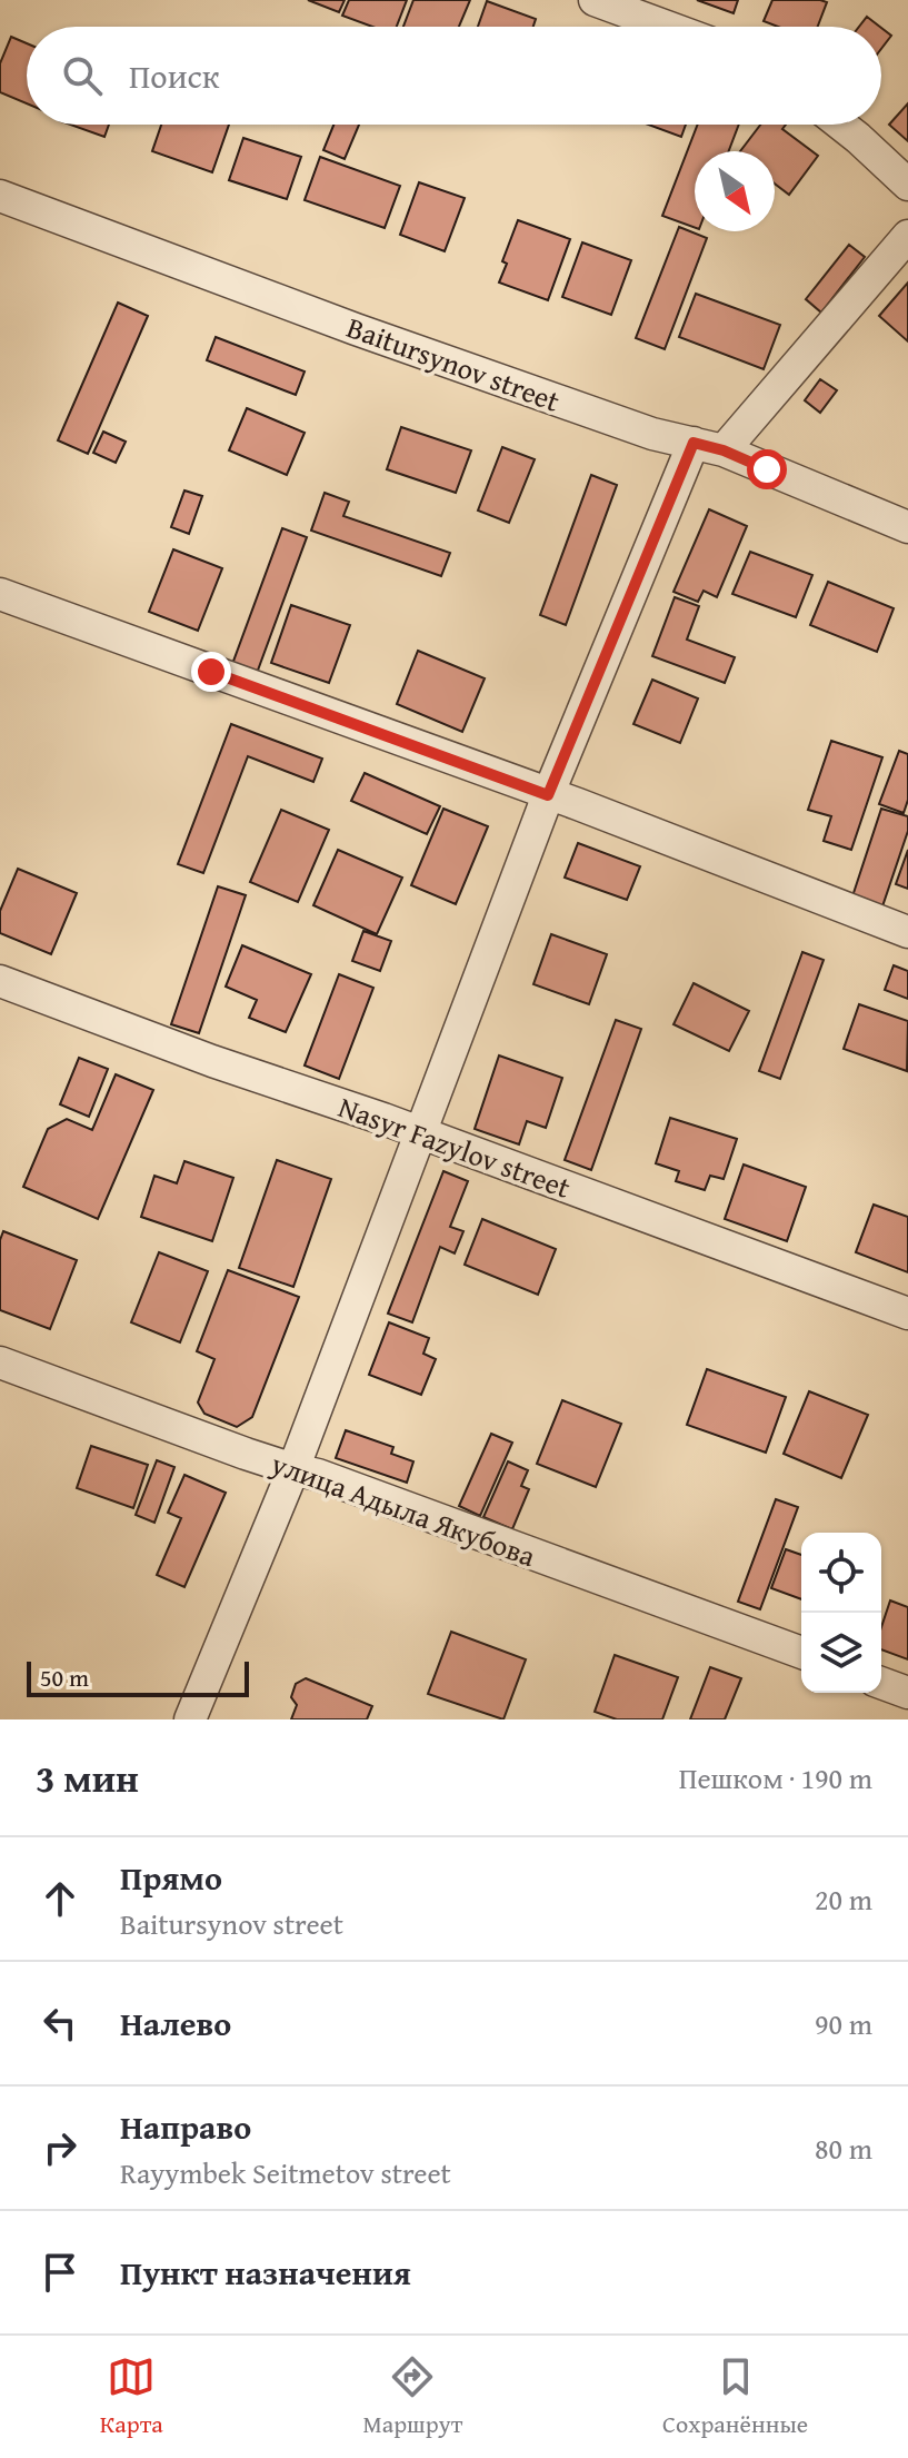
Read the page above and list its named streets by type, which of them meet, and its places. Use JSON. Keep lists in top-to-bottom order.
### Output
{
  "streets": {
    "street": ["Baitursynov street", "Nasyr Fazylov street", "улица Адыла Якубова"]
  },
  "scale_bar": "50 m",
  "north": "bottom right",
  "page": {
    "search": "Поиск",
    "scale": "50 m",
    "heading": ["3 мин", "Пешком · 190 m"],
    "list": [
      ["Прямо", "Baitursynov street", "20 m"],
      ["Налево", "90 m"],
      ["Направо", "Rayymbek Seitmetov street", "80 m"],
      "Пункт назначения"
    ],
    "nav": ["Карта", "Маршрут", "Сохранённые"]
  }
}
